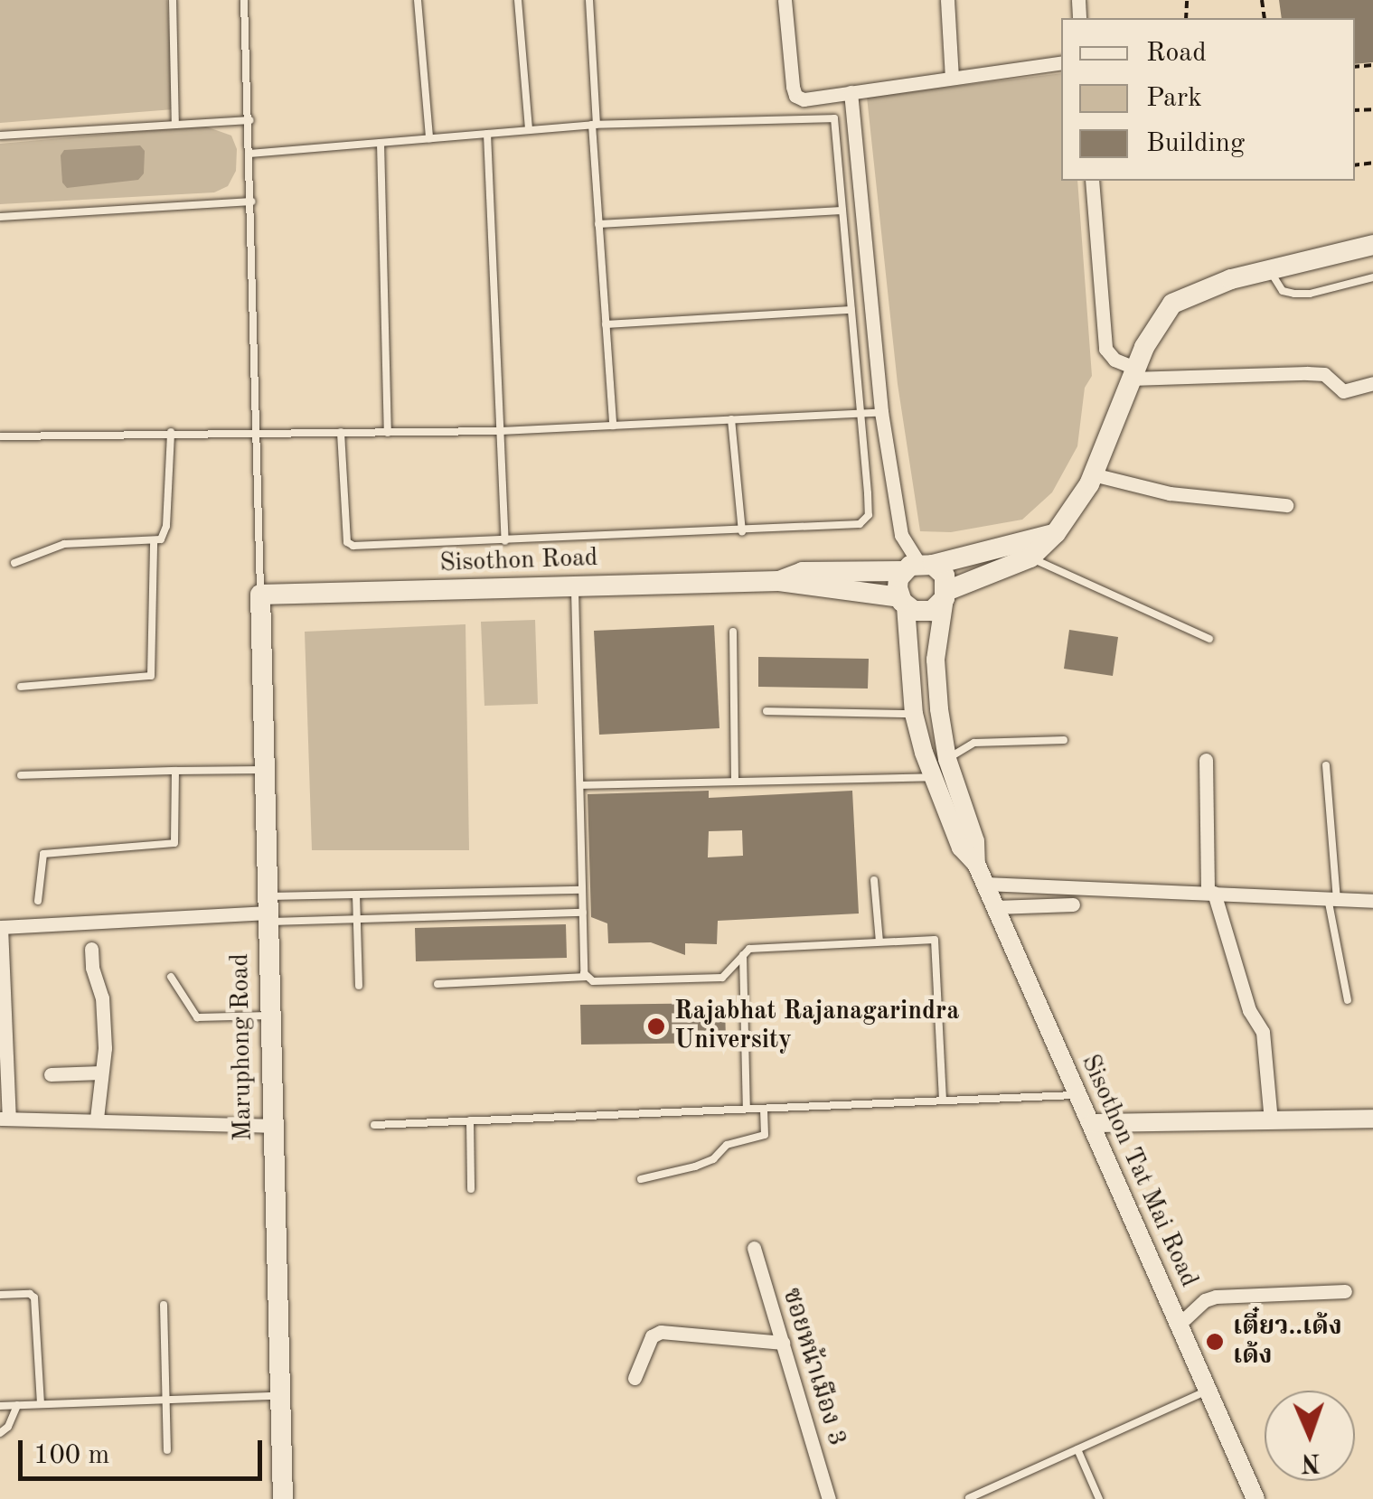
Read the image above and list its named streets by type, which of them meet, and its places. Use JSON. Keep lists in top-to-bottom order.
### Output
{
  "streets": {
    "main road": ["Sisothon Road", "Maruphong Road"],
    "street": ["Sisothon Tat Mai Road", "ซอยหน้าเมือง 3"]
  },
  "crossings": [
    ["Sisothon Road", "Maruphong Road"],
    ["Sisothon Road", "Sisothon Tat Mai Road"]
  ],
  "places": ["Rajabhat Rajanagarindra University", "เตี๋ยว..เด้ง เด้ง"],
  "legend": ["Road", "Park", "Building"],
  "scale_bar": "100 m",
  "north": "bottom"
}
